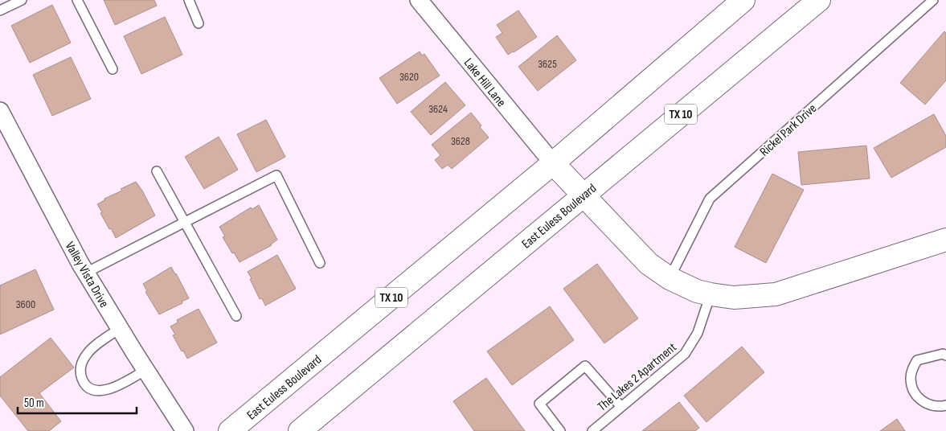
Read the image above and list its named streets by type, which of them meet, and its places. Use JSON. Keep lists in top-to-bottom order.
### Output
{
  "streets": {
    "main road": ["TX 10", "East Euless Boulevard"],
    "street": ["Lake Hill Lane", "Valley Vista Drive"],
    "lane": ["Rickel Park Drive", "The Lakes 2 Apartment"]
  },
  "crossings": [
    ["Lake Hill Lane", "East Euless Boulevard"]
  ],
  "house_numbers": [
    "3625",
    "3620",
    "3624",
    "3628",
    "3600"
  ],
  "scale_bar": "50 m"
}
